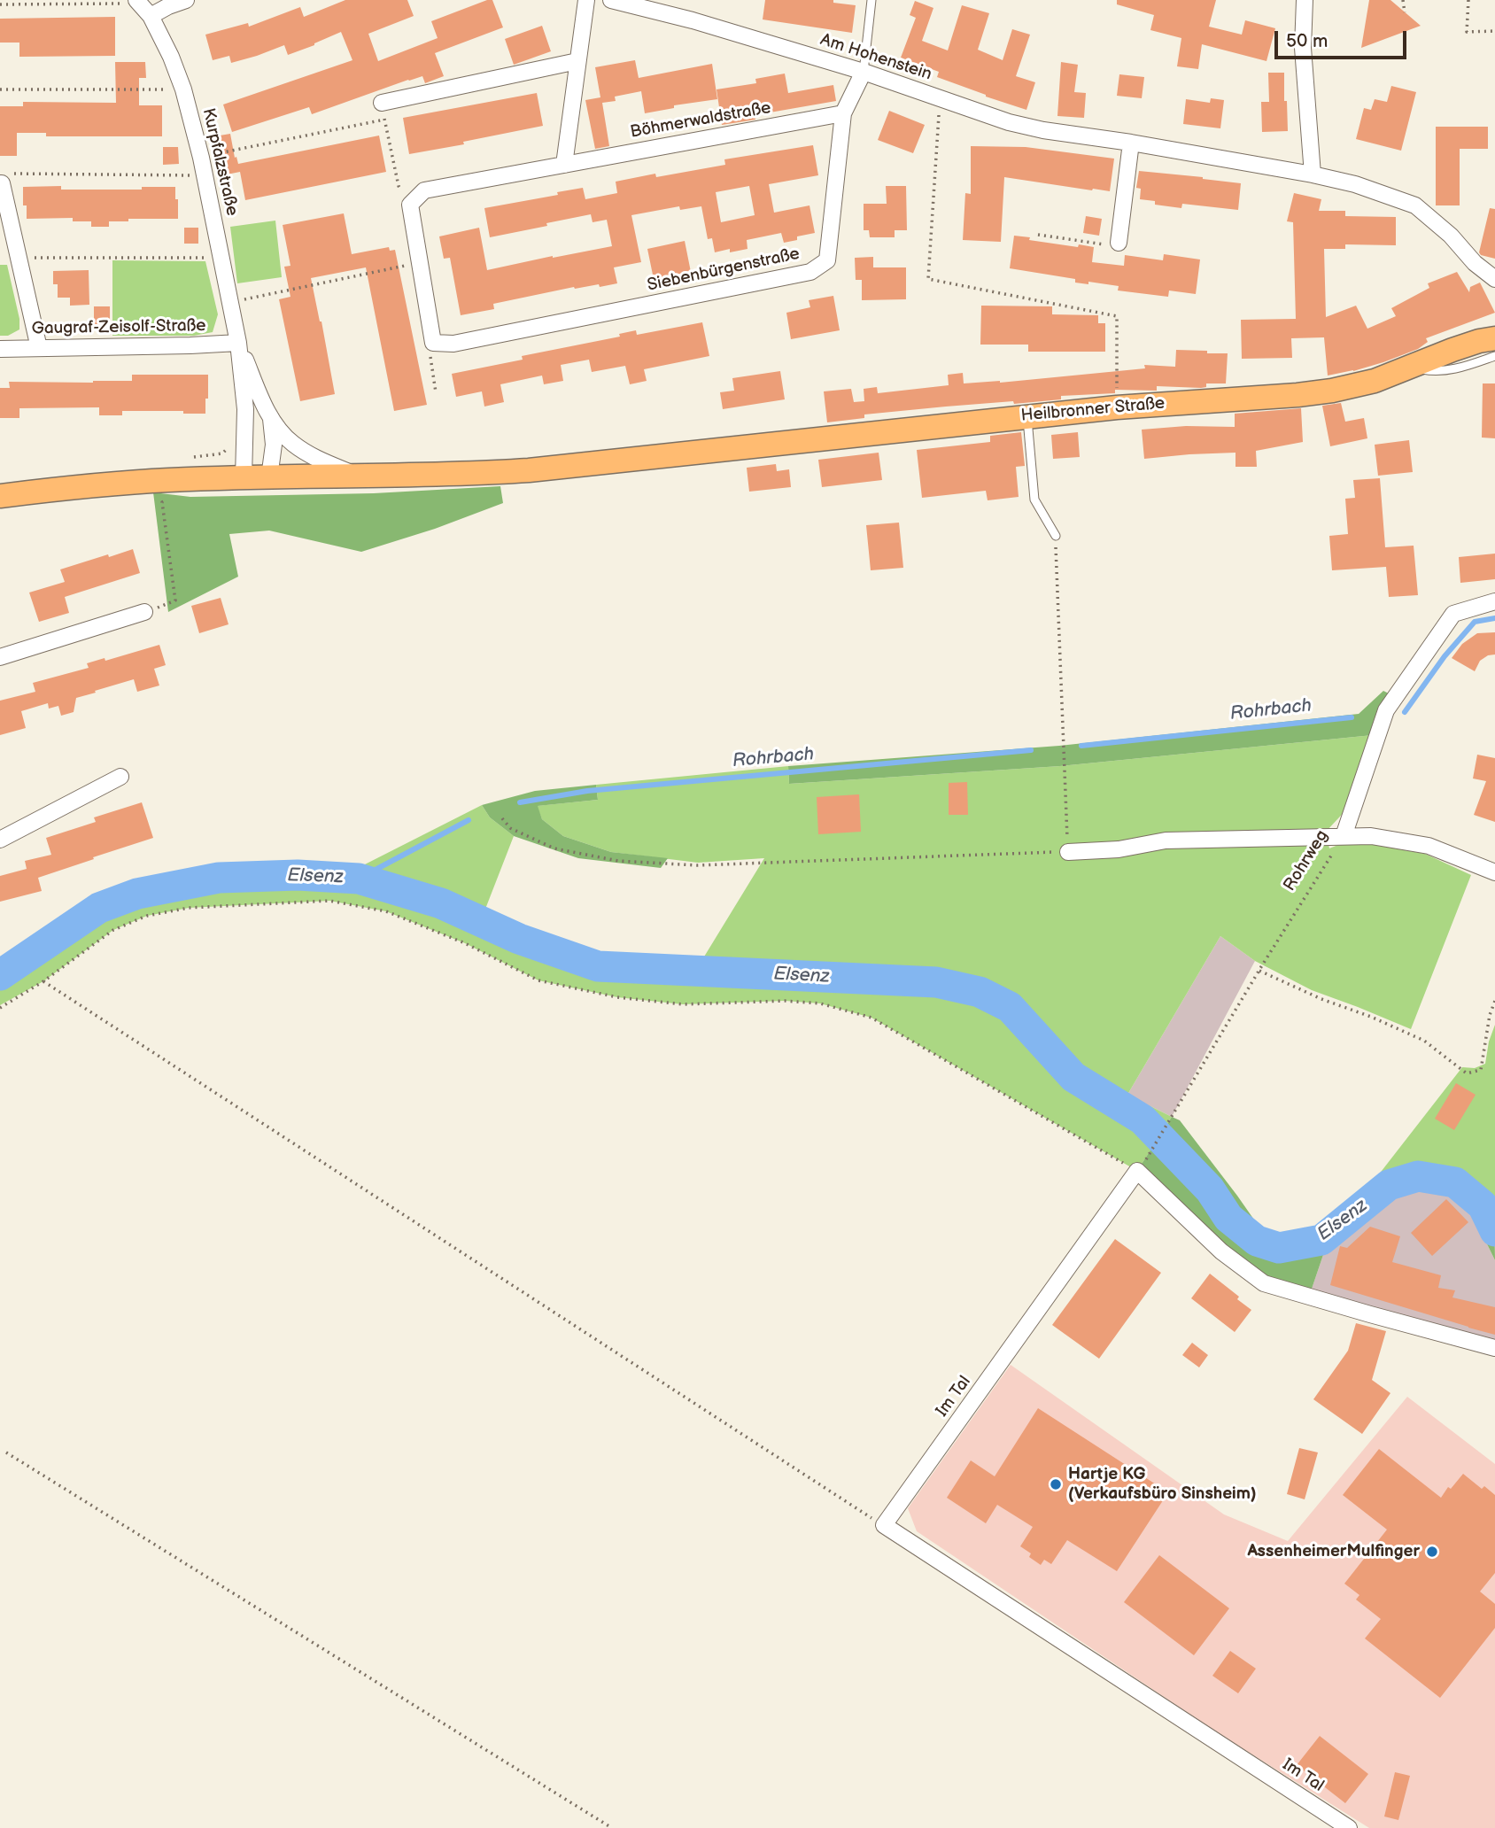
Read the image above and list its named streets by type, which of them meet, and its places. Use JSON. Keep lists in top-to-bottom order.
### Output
{
  "streets": {
    "main road": ["Heilbronner Straße"],
    "street": [
      "Am Hohenstein",
      "Böhmerwaldstraße",
      "Kurpfalzstraße",
      "Siebenbürgenstraße",
      "Gaugraf-Zeisolf-Straße",
      "Rohrweg",
      "Im Tal"
    ]
  },
  "crossings": [
    ["Am Hohenstein", "Siebenbürgenstraße"],
    ["Böhmerwaldstraße", "Siebenbürgenstraße"],
    ["Kurpfalzstraße", "Gaugraf-Zeisolf-Straße"],
    ["Kurpfalzstraße", "Heilbronner Straße"]
  ],
  "water": ["Rohrbach", "Elsenz"],
  "places": ["Hartje KG (Verkaufsbüro Sinsheim)", "AssenheimerMulfinger"],
  "scale_bar": "50 m"
}
